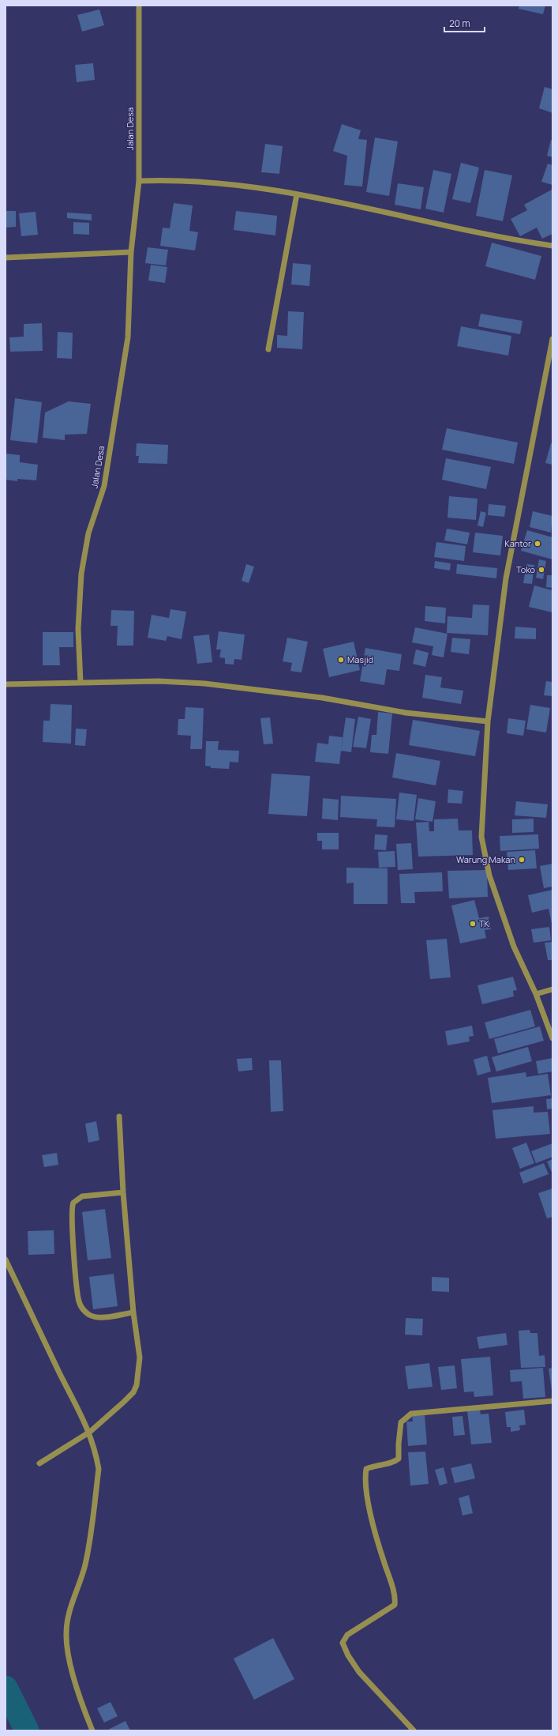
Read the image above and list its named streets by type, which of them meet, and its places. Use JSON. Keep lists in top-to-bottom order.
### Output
{
  "streets": {
    "street": ["Jalan Desa"]
  },
  "places": [
    "Kantor",
    "Toko",
    "Masjid",
    "Warung Makan",
    "TK"
  ],
  "scale_bar": "20 m"
}
